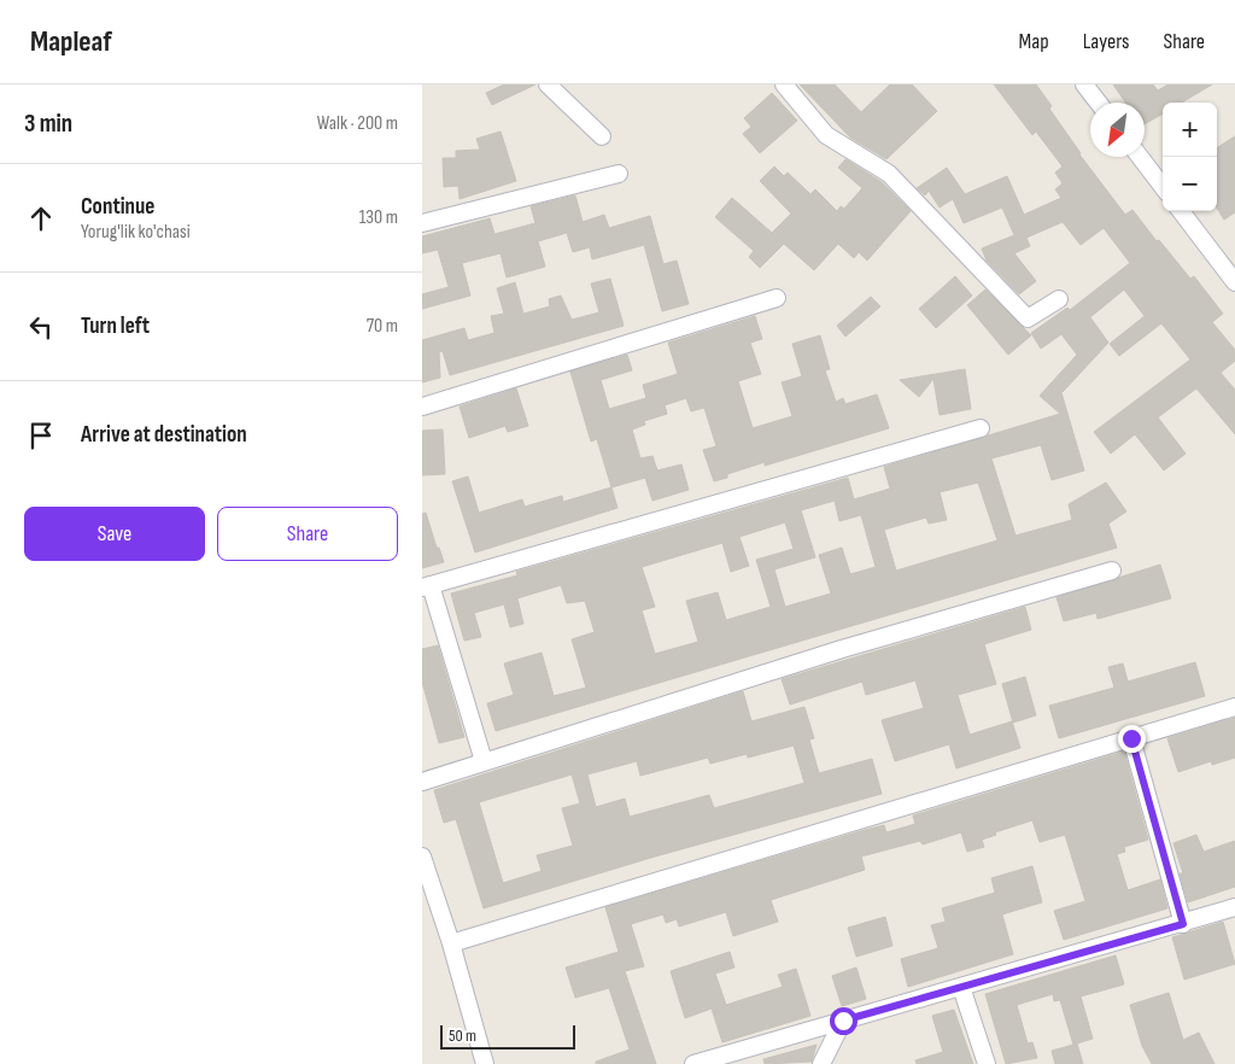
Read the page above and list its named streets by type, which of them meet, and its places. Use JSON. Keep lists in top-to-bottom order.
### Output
{
  "scale_bar": "50 m",
  "north": "bottom left",
  "page": {
    "header": "Mapleaf",
    "nav": ["Map", "Layers", "Share"],
    "heading": ["3 min", "Walk · 200 m"],
    "map_buttons": ["+", "−"],
    "list": [
      ["Continue", "Yorug'lik ko'chasi", "130 m"],
      ["Turn left", "70 m"],
      "Arrive at destination"
    ],
    "buttons": ["Save", "Share"],
    "scale": "50 m"
  }
}
